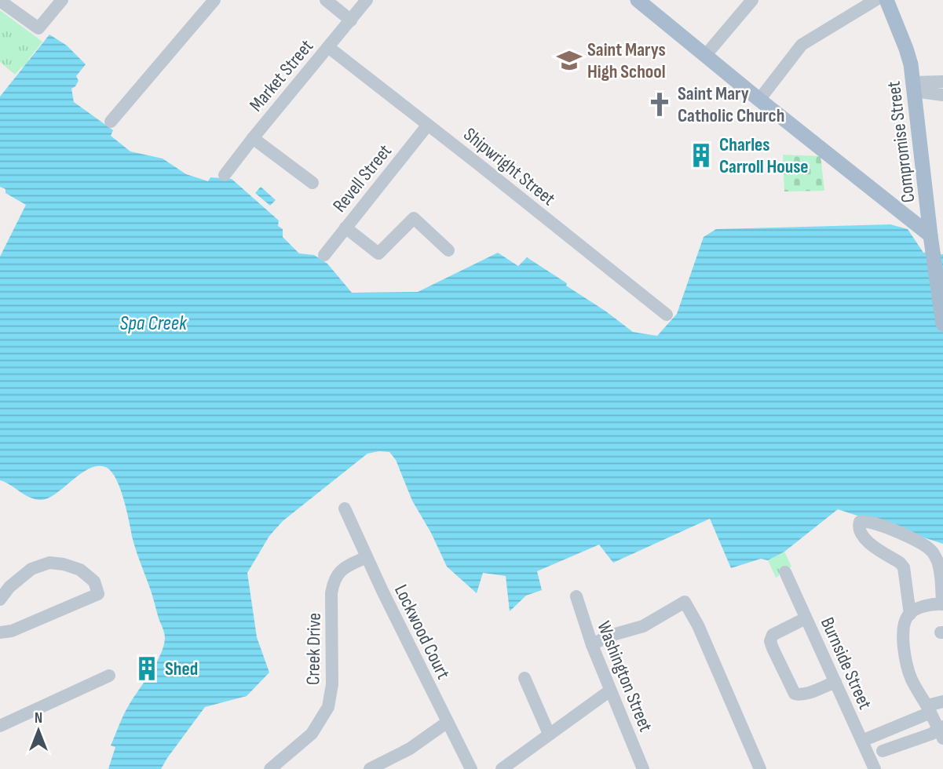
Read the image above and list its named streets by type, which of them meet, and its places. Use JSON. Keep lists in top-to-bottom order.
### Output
{
  "streets": {
    "main road": ["Compromise Street"],
    "street": [
      "Market Street",
      "Shipwright Street",
      "Revell Street",
      "Lockwood Court",
      "Creek Drive",
      "Burnside Street",
      "Washington Street"
    ]
  },
  "crossings": [
    ["Market Street", "Shipwright Street"],
    ["Shipwright Street", "Revell Street"],
    ["Lockwood Court", "Creek Drive"]
  ],
  "water": ["Spa Creek"],
  "places": {
    "school or university": ["Saint Marys High School"],
    "church": ["Saint Mary Catholic Church"],
    "building": ["Charles Carroll House", "Shed"]
  },
  "north": "top"
}
